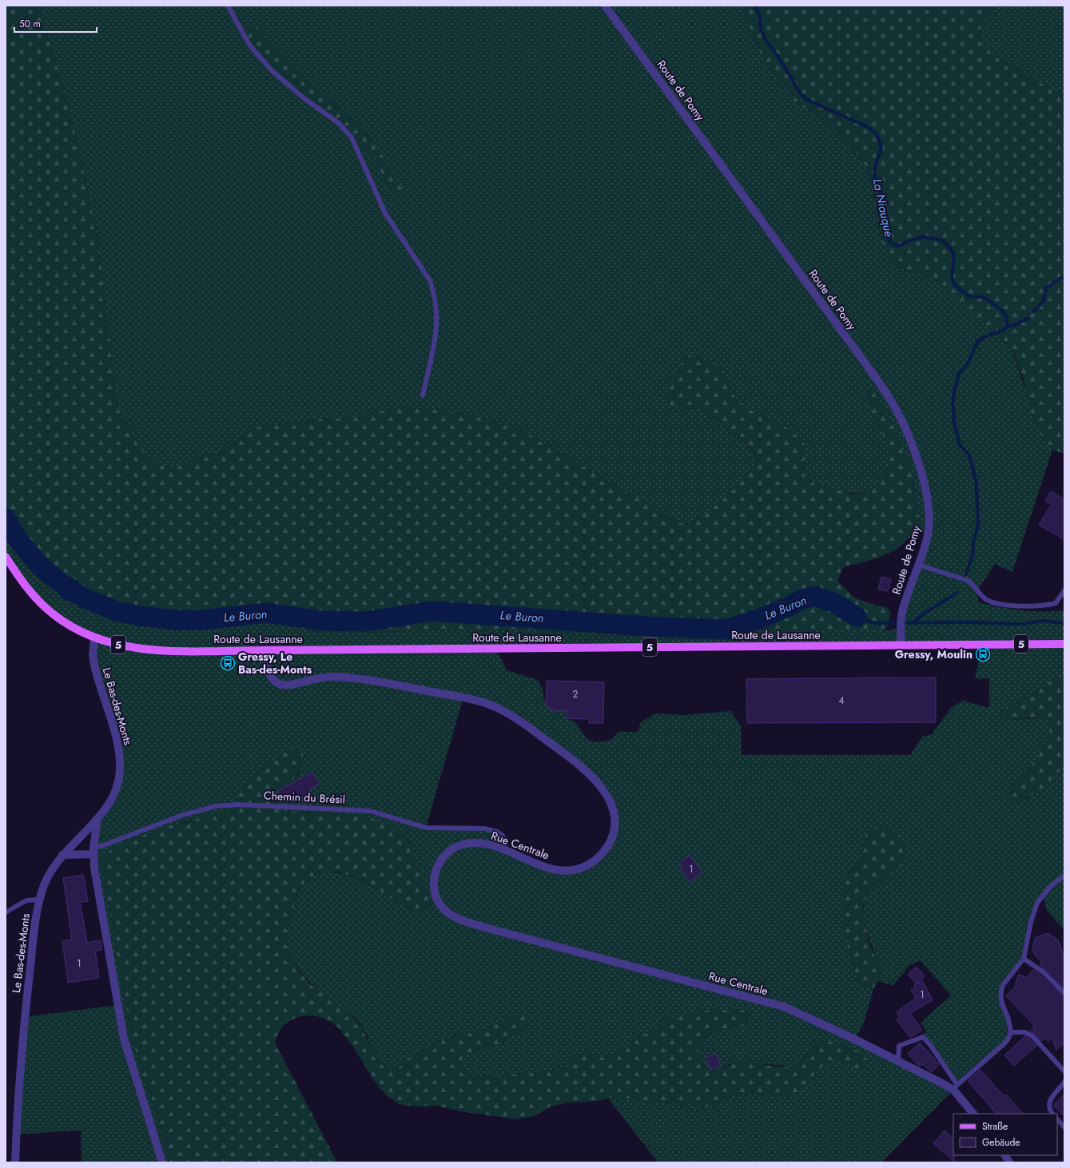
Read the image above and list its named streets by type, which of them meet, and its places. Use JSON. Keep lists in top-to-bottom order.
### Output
{
  "streets": {
    "main road": ["Route de Lausanne", "5"],
    "street": ["Route de Pomy", "Le Bas-des-Monts", "Rue Centrale"],
    "lane": ["Chemin du Brésil"]
  },
  "crossings": [
    ["Route de Pomy", "Route de Lausanne"],
    ["Route de Lausanne", "Le Bas-des-Monts"],
    ["Route de Lausanne", "Rue Centrale"],
    ["Chemin du Brésil", "Rue Centrale"]
  ],
  "water": ["La Niauque", "Le Buron"],
  "places": {
    "bus stop": ["Gressy, Moulin", "Gressy, Le Bas-des-Monts"]
  },
  "house_numbers": [
    "2",
    "4",
    "1",
    "1",
    "1"
  ],
  "legend": ["Straße", "Gebäude"],
  "scale_bar": "50 m"
}
